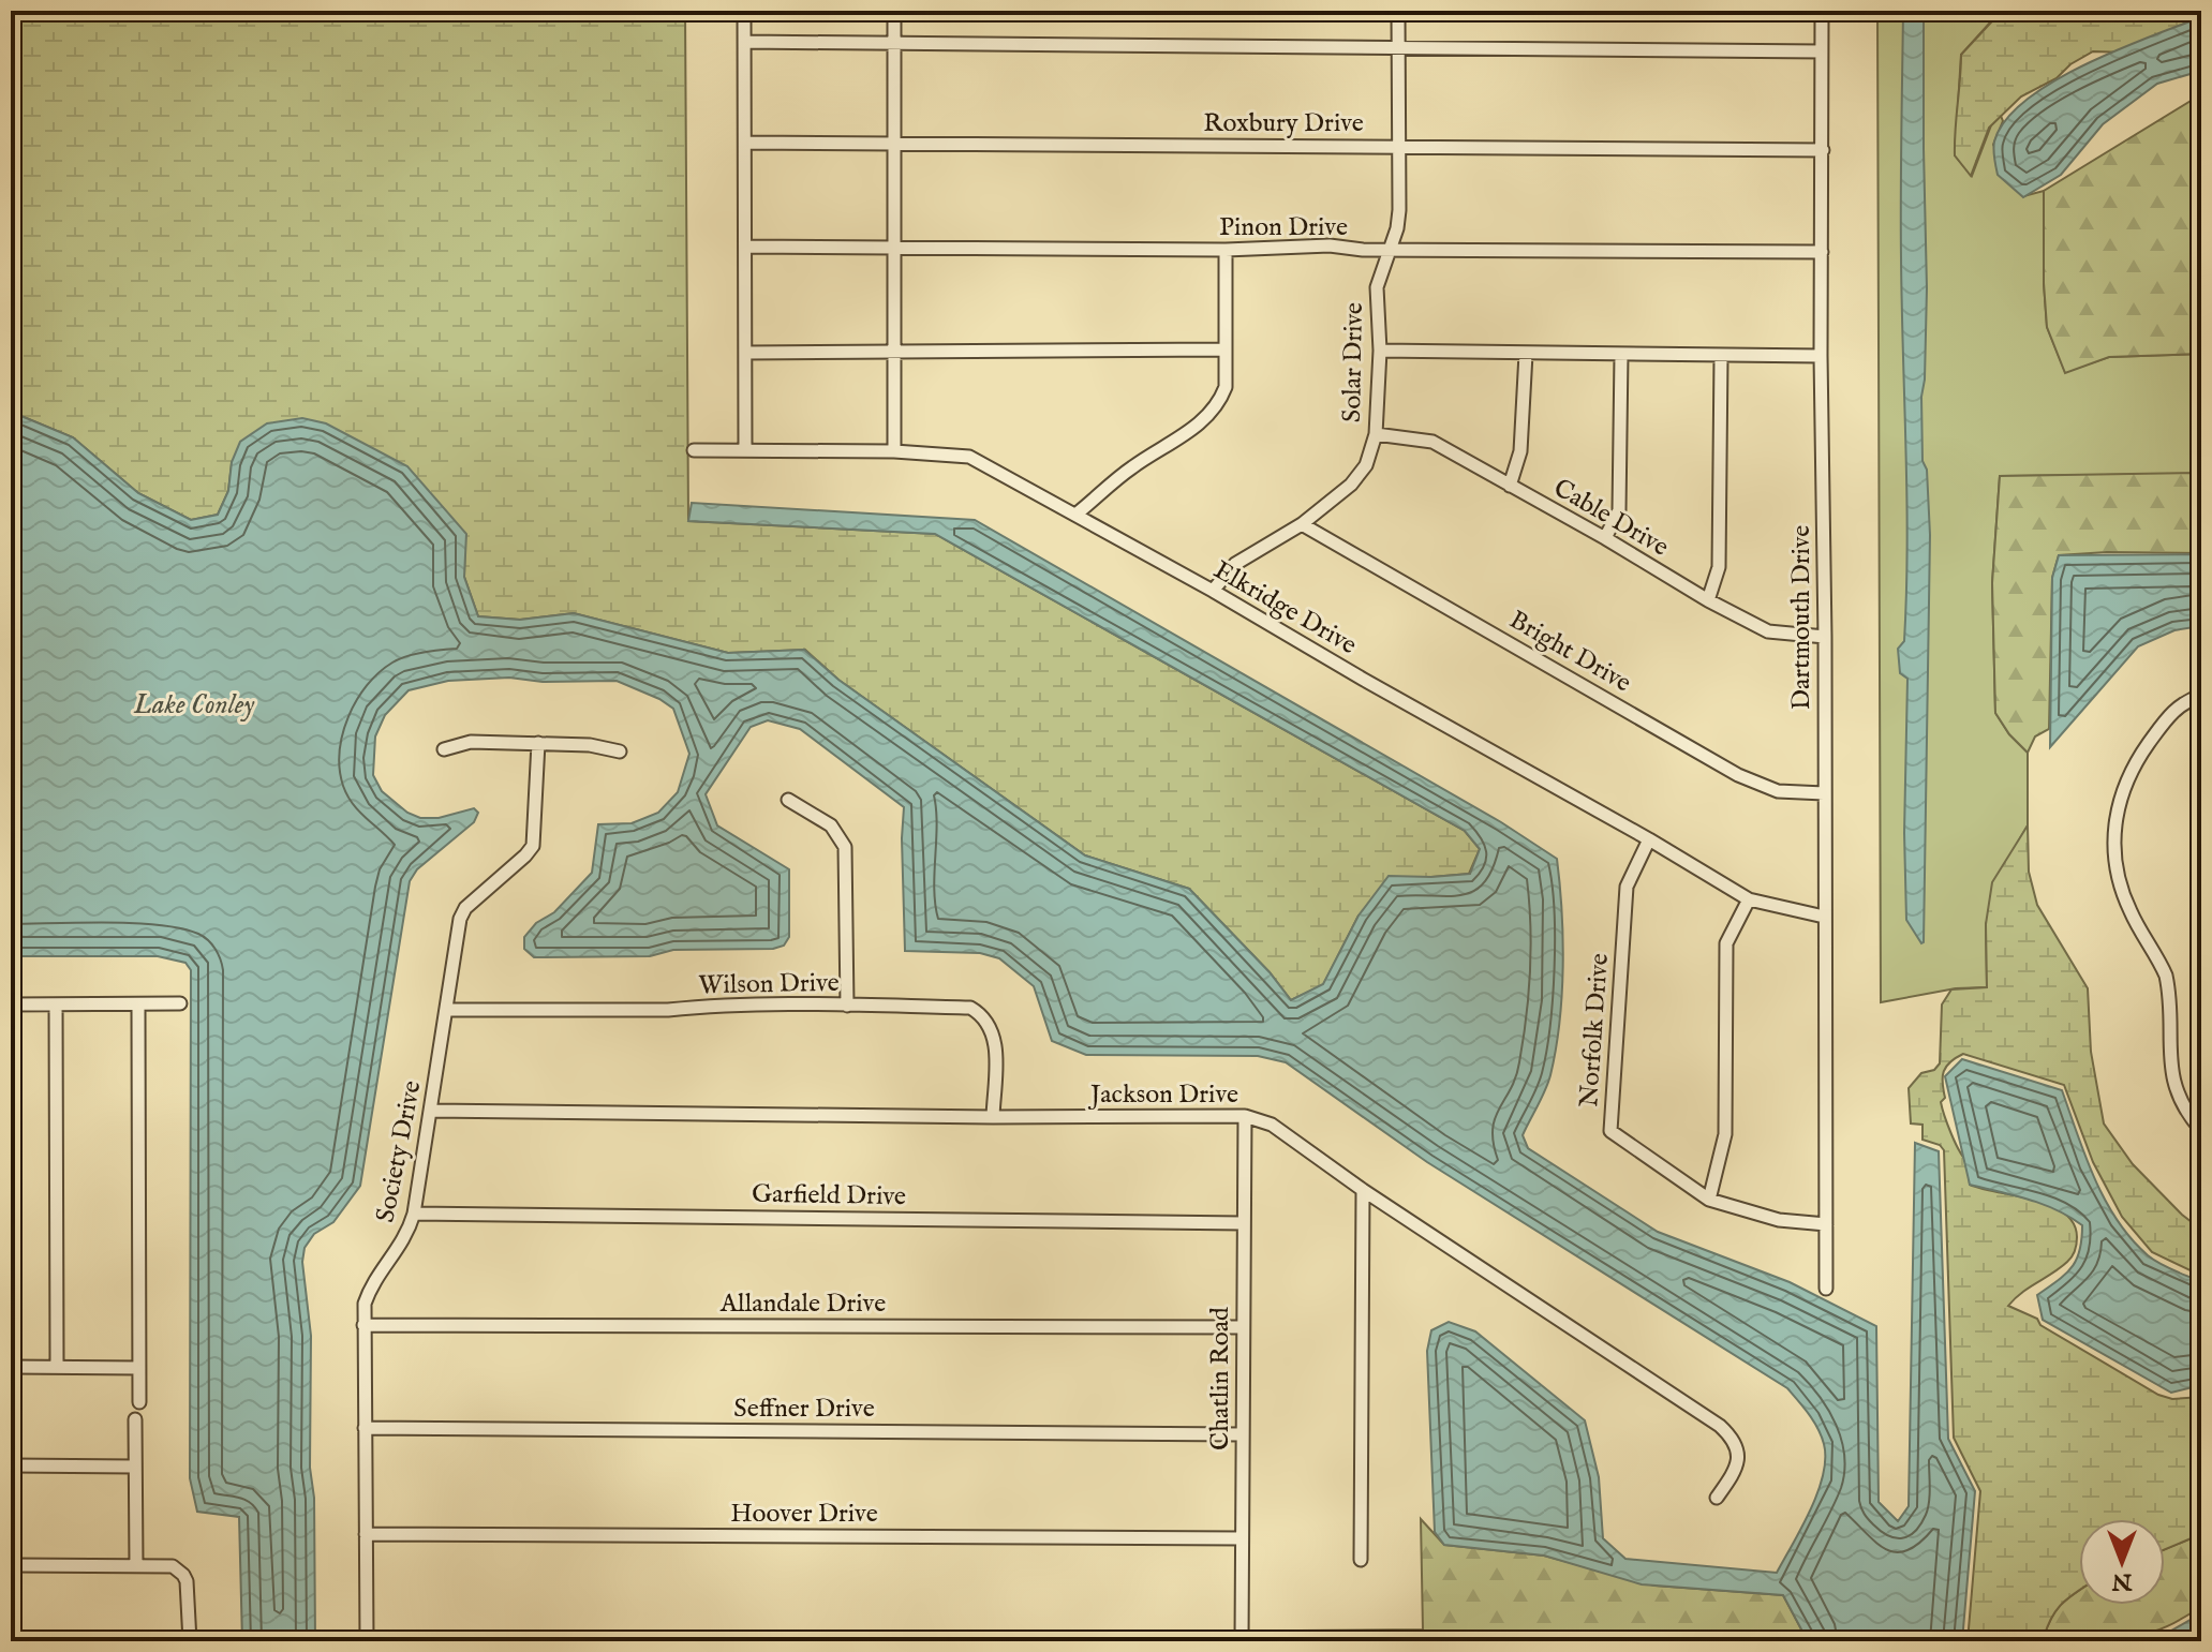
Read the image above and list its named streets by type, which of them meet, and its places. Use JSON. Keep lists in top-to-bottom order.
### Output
{
  "streets": {
    "street": [
      "Roxbury Drive",
      "Pinon Drive",
      "Solar Drive",
      "Cable Drive",
      "Elkridge Drive",
      "Dartmouth Drive",
      "Bright Drive",
      "Wilson Drive",
      "Norfolk Drive",
      "Jackson Drive",
      "Society Drive",
      "Garfield Drive",
      "Allandale Drive",
      "Chatlin Road",
      "Seffner Drive",
      "Hoover Drive"
    ]
  },
  "crossings": [
    ["Roxbury Drive", "Solar Drive"],
    ["Roxbury Drive", "Dartmouth Drive"],
    ["Pinon Drive", "Solar Drive"],
    ["Pinon Drive", "Dartmouth Drive"],
    ["Solar Drive", "Cable Drive"],
    ["Solar Drive", "Elkridge Drive"],
    ["Solar Drive", "Bright Drive"],
    ["Cable Drive", "Dartmouth Drive"],
    ["Elkridge Drive", "Dartmouth Drive"],
    ["Elkridge Drive", "Norfolk Drive"],
    ["Dartmouth Drive", "Bright Drive"],
    ["Dartmouth Drive", "Norfolk Drive"],
    ["Wilson Drive", "Jackson Drive"],
    ["Wilson Drive", "Society Drive"],
    ["Jackson Drive", "Society Drive"],
    ["Jackson Drive", "Chatlin Road"],
    ["Society Drive", "Garfield Drive"],
    ["Society Drive", "Allandale Drive"],
    ["Society Drive", "Seffner Drive"],
    ["Society Drive", "Hoover Drive"],
    ["Garfield Drive", "Chatlin Road"],
    ["Allandale Drive", "Chatlin Road"],
    ["Chatlin Road", "Seffner Drive"],
    ["Chatlin Road", "Hoover Drive"]
  ],
  "water": ["Lake Conley"],
  "north": "bottom"
}
